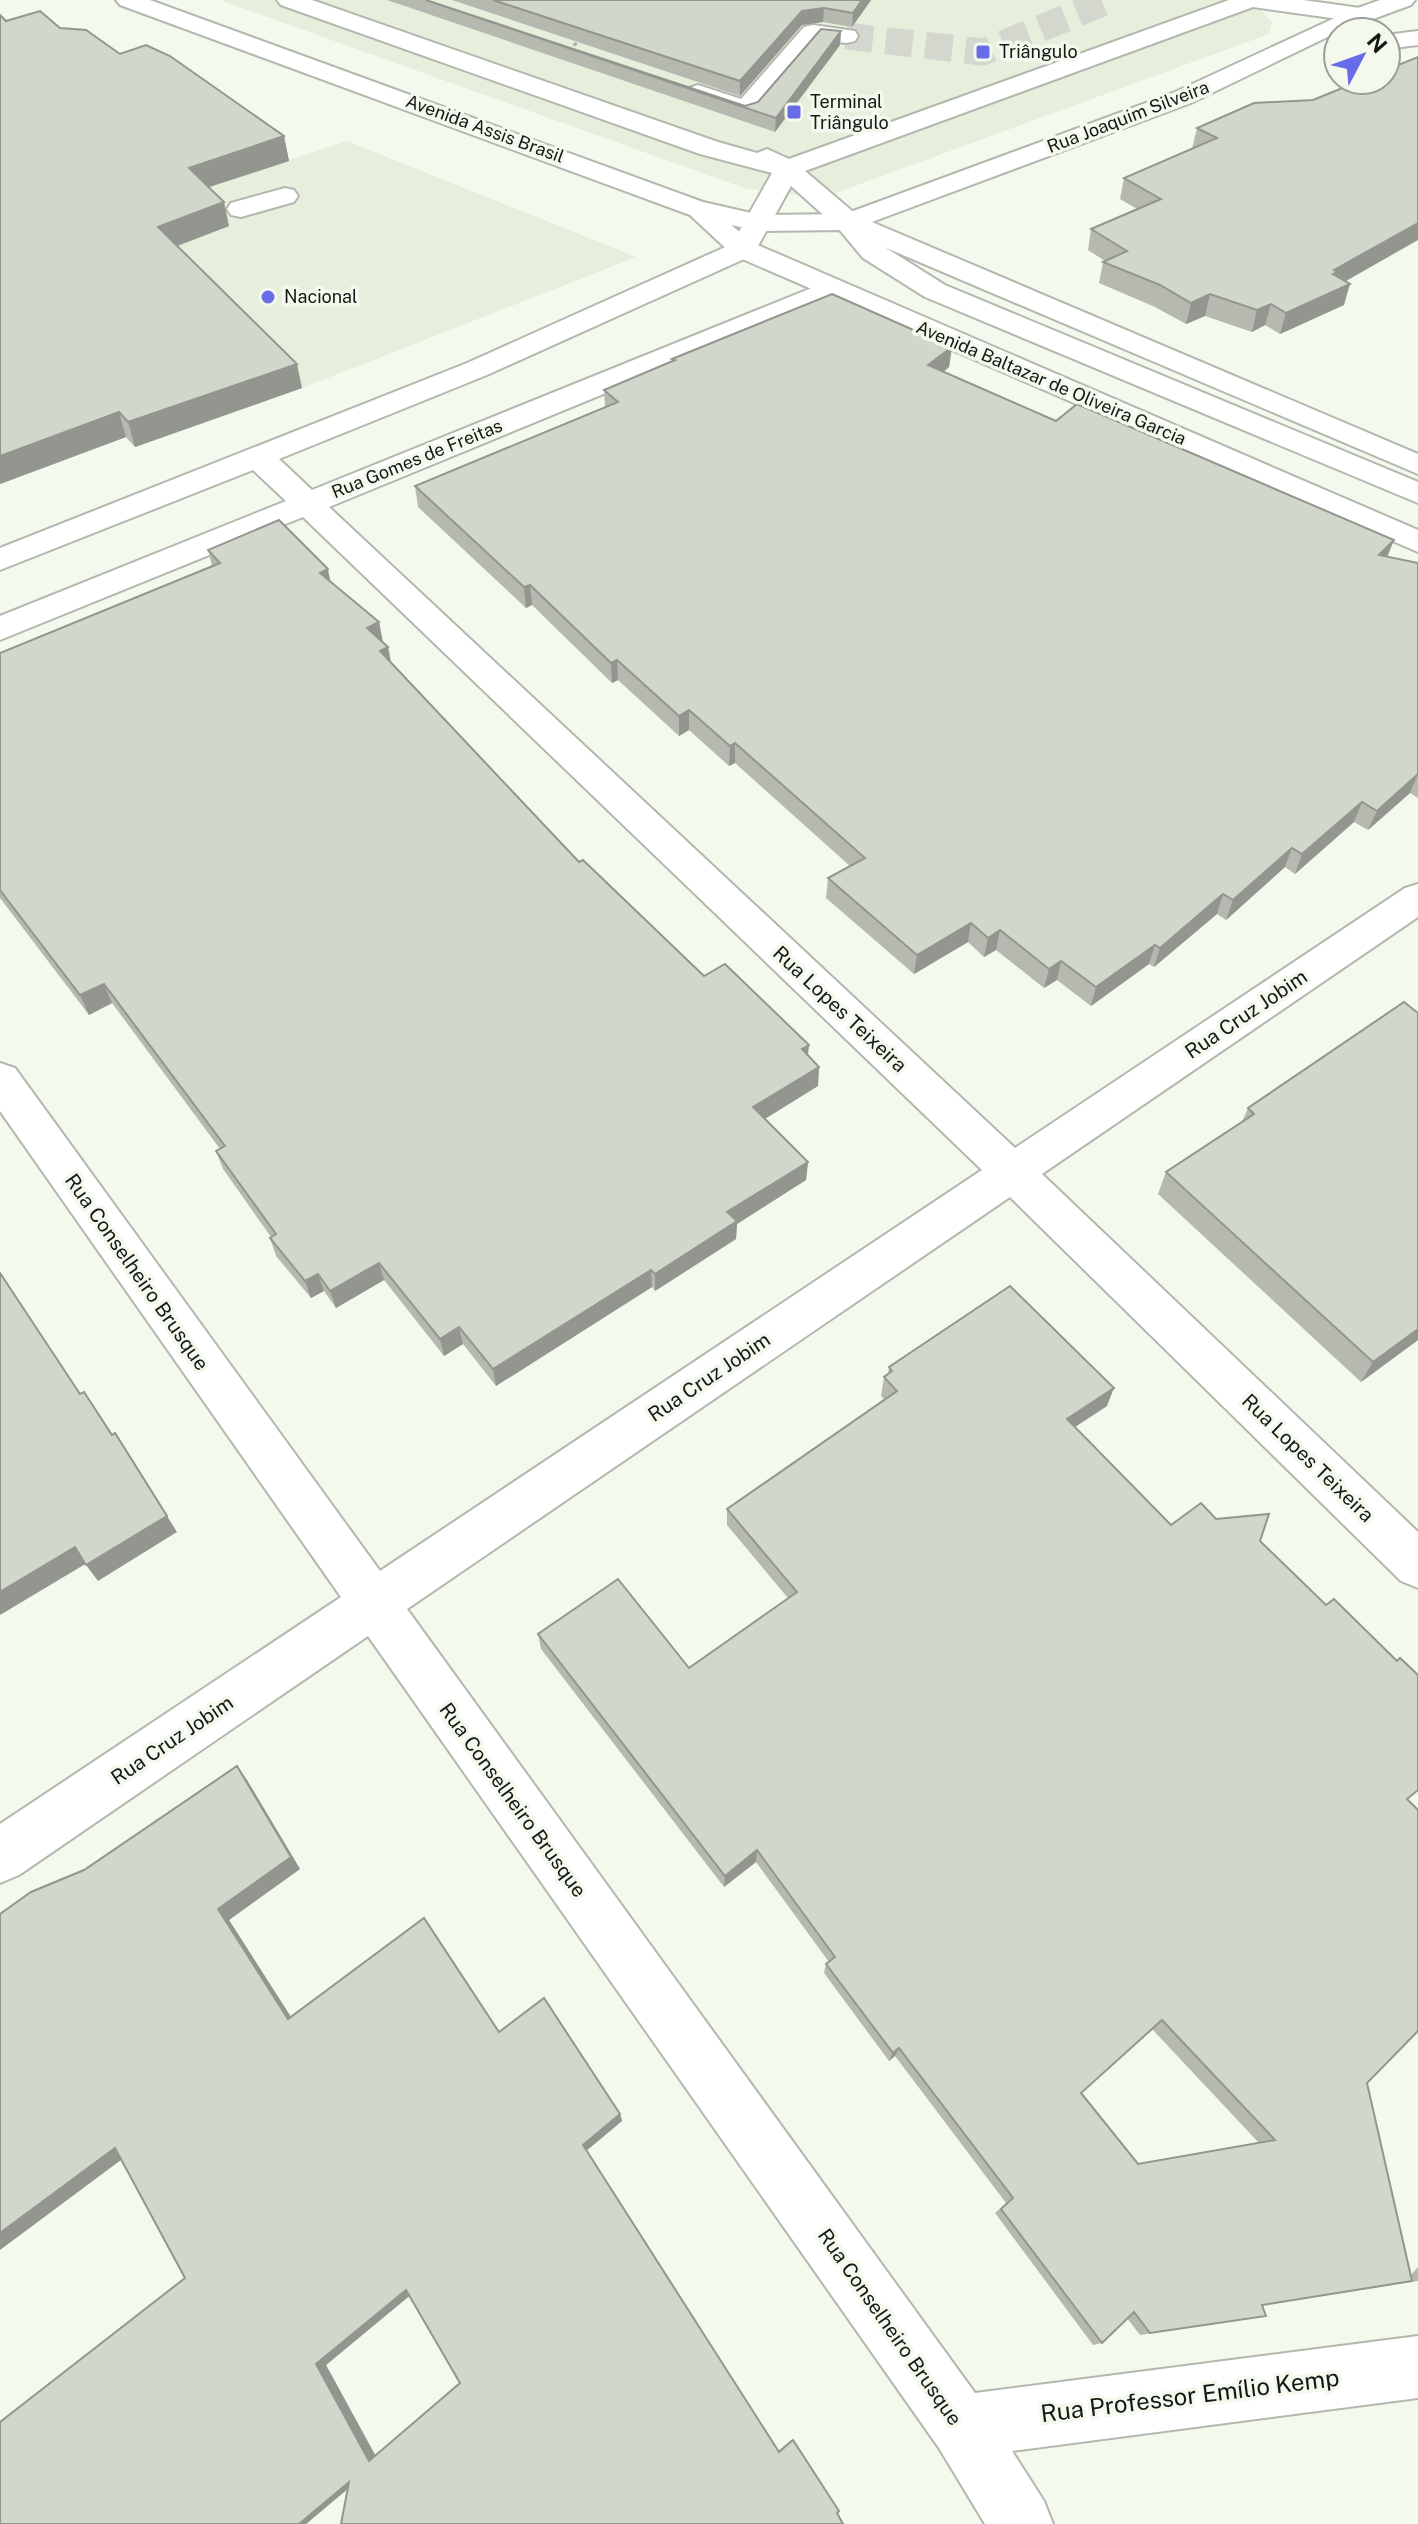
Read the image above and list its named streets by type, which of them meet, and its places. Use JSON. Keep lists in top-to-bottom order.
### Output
{
  "streets": {
    "street": [
      "Rua Joaquim Silveira",
      "Avenida Assis Brasil",
      "Avenida Baltazar de Oliveira Garcia",
      "Rua Gomes de Freitas",
      "Rua Lopes Teixeira",
      "Rua Cruz Jobim",
      "Rua Conselheiro Brusque",
      "Rua Professor Emílio Kemp"
    ]
  },
  "crossings": [
    ["Rua Joaquim Silveira", "Avenida Assis Brasil"],
    ["Avenida Assis Brasil", "Avenida Baltazar de Oliveira Garcia"],
    ["Avenida Baltazar de Oliveira Garcia", "Rua Gomes de Freitas"],
    ["Rua Gomes de Freitas", "Rua Lopes Teixeira"],
    ["Rua Lopes Teixeira", "Rua Cruz Jobim"],
    ["Rua Cruz Jobim", "Rua Conselheiro Brusque"],
    ["Rua Conselheiro Brusque", "Rua Professor Emílio Kemp"]
  ],
  "places": {
    "transit": ["Triângulo", "Terminal Triângulo"],
    "other": ["Nacional"]
  },
  "north": "top right"
}
